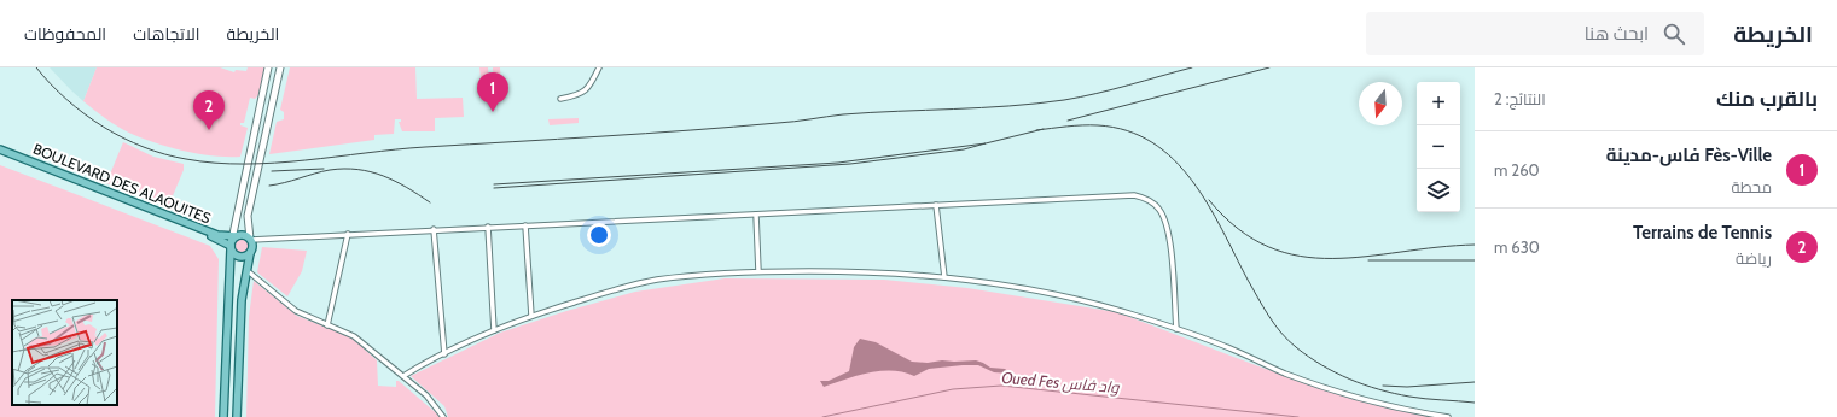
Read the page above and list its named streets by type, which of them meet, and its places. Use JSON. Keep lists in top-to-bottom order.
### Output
{
  "streets": {
    "main road": ["BOULEVARD DES ALAOUITES"]
  },
  "water": ["Oued Fes واد فاس"],
  "north": "bottom",
  "page": {
    "header": "الخريطة",
    "search": "ابحث هنا",
    "nav": ["الخريطة", "الاتجاهات", "المحفوظات"],
    "heading": ["بالقرب منك", "النتائج: 2"],
    "pins": ["1", "2"],
    "map_buttons": ["+", "−"],
    "list": [
      {
        "mark": "1",
        "name": "Fès-Ville فاس-مدينة",
        "note": "محطة",
        "value": "260 m"
      },
      {
        "mark": "2",
        "name": "Terrains de Tennis",
        "note": "رياضة",
        "value": "630 m"
      }
    ]
  }
}
